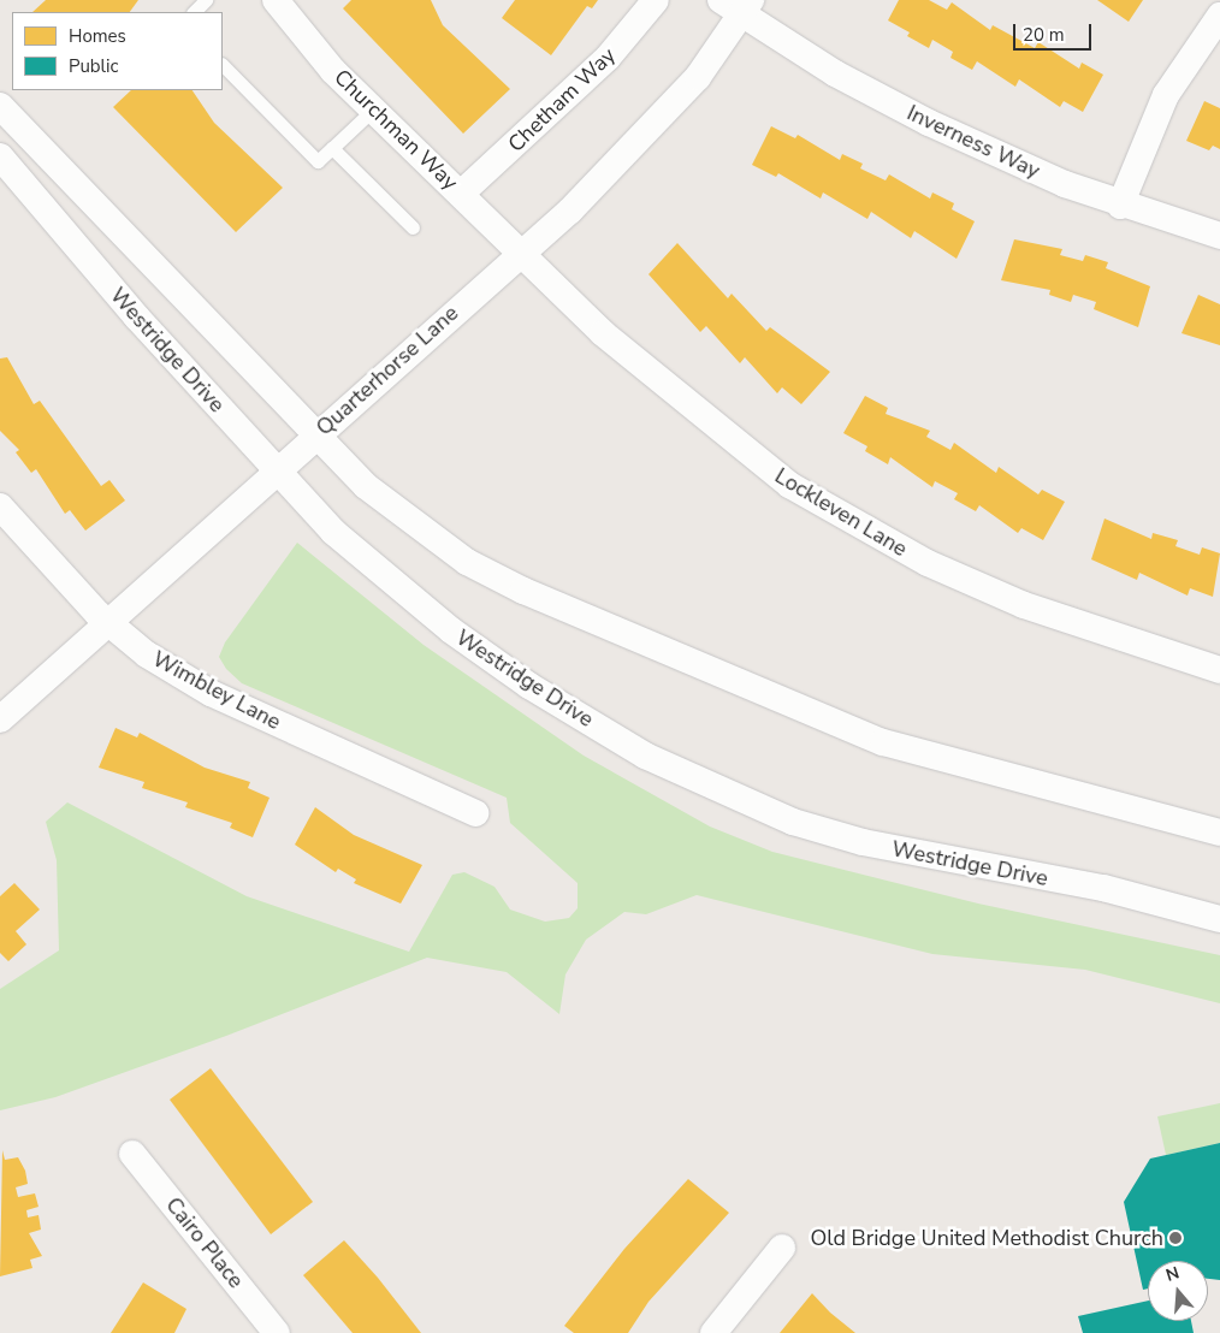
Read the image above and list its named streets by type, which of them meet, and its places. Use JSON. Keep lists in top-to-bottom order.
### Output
{
  "streets": {
    "street": [
      "Chetham Way",
      "Churchman Way",
      "Inverness Way",
      "Westridge Drive",
      "Quarterhorse Lane",
      "Lockleven Lane",
      "Wimbley Lane",
      "Cairo Place"
    ]
  },
  "crossings": [
    ["Chetham Way", "Churchman Way"],
    ["Churchman Way", "Quarterhorse Lane"],
    ["Churchman Way", "Lockleven Lane"],
    ["Inverness Way", "Quarterhorse Lane"],
    ["Westridge Drive", "Quarterhorse Lane"],
    ["Quarterhorse Lane", "Lockleven Lane"],
    ["Quarterhorse Lane", "Wimbley Lane"]
  ],
  "places": ["Old Bridge United Methodist Church"],
  "legend": ["Homes", "Public"],
  "scale_bar": "20 m",
  "north": "top"
}
